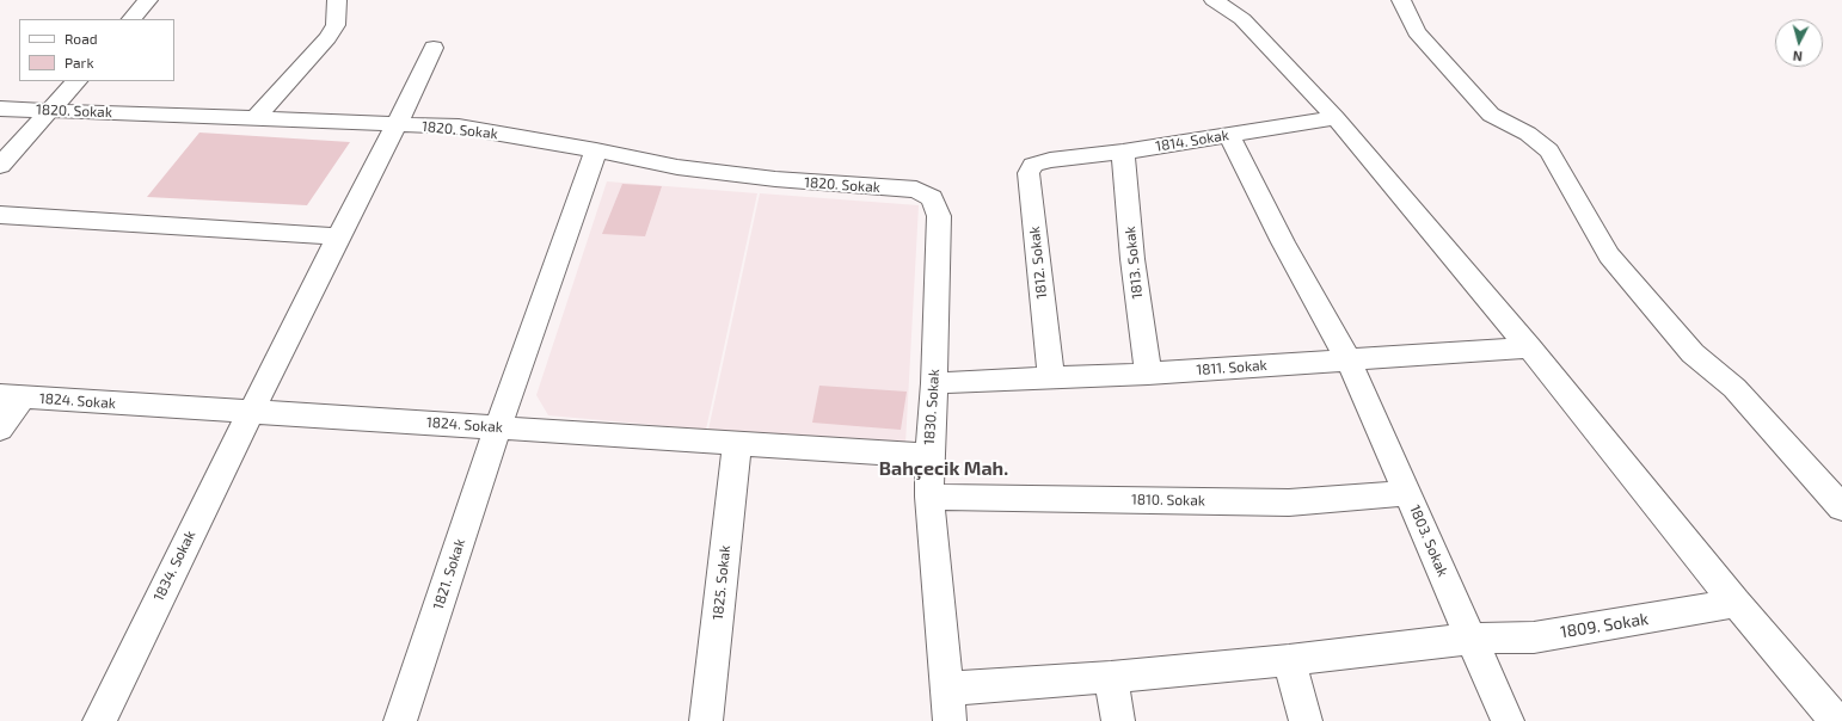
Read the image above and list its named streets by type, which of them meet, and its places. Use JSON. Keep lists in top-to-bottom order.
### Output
{
  "streets": {
    "street": [
      "1820. Sokak",
      "1814. Sokak",
      "1812. Sokak",
      "1813. Sokak",
      "1811. Sokak",
      "1824. Sokak",
      "1830. Sokak",
      "1810. Sokak",
      "1803. Sokak",
      "1834. Sokak",
      "1821. Sokak",
      "1825. Sokak",
      "1809. Sokak"
    ]
  },
  "crossings": [
    ["1820. Sokak", "1830. Sokak"],
    ["1820. Sokak", "1834. Sokak"],
    ["1820. Sokak", "1821. Sokak"],
    ["1814. Sokak", "1812. Sokak"],
    ["1814. Sokak", "1813. Sokak"],
    ["1814. Sokak", "1803. Sokak"],
    ["1812. Sokak", "1811. Sokak"],
    ["1813. Sokak", "1811. Sokak"],
    ["1811. Sokak", "1830. Sokak"],
    ["1811. Sokak", "1803. Sokak"],
    ["1824. Sokak", "1830. Sokak"],
    ["1824. Sokak", "1834. Sokak"],
    ["1824. Sokak", "1821. Sokak"],
    ["1824. Sokak", "1825. Sokak"],
    ["1830. Sokak", "1810. Sokak"],
    ["1830. Sokak", "1809. Sokak"],
    ["1810. Sokak", "1803. Sokak"],
    ["1803. Sokak", "1809. Sokak"]
  ],
  "districts": ["Bahçecik Mah."],
  "legend": ["Road", "Park"],
  "north": "bottom"
}
